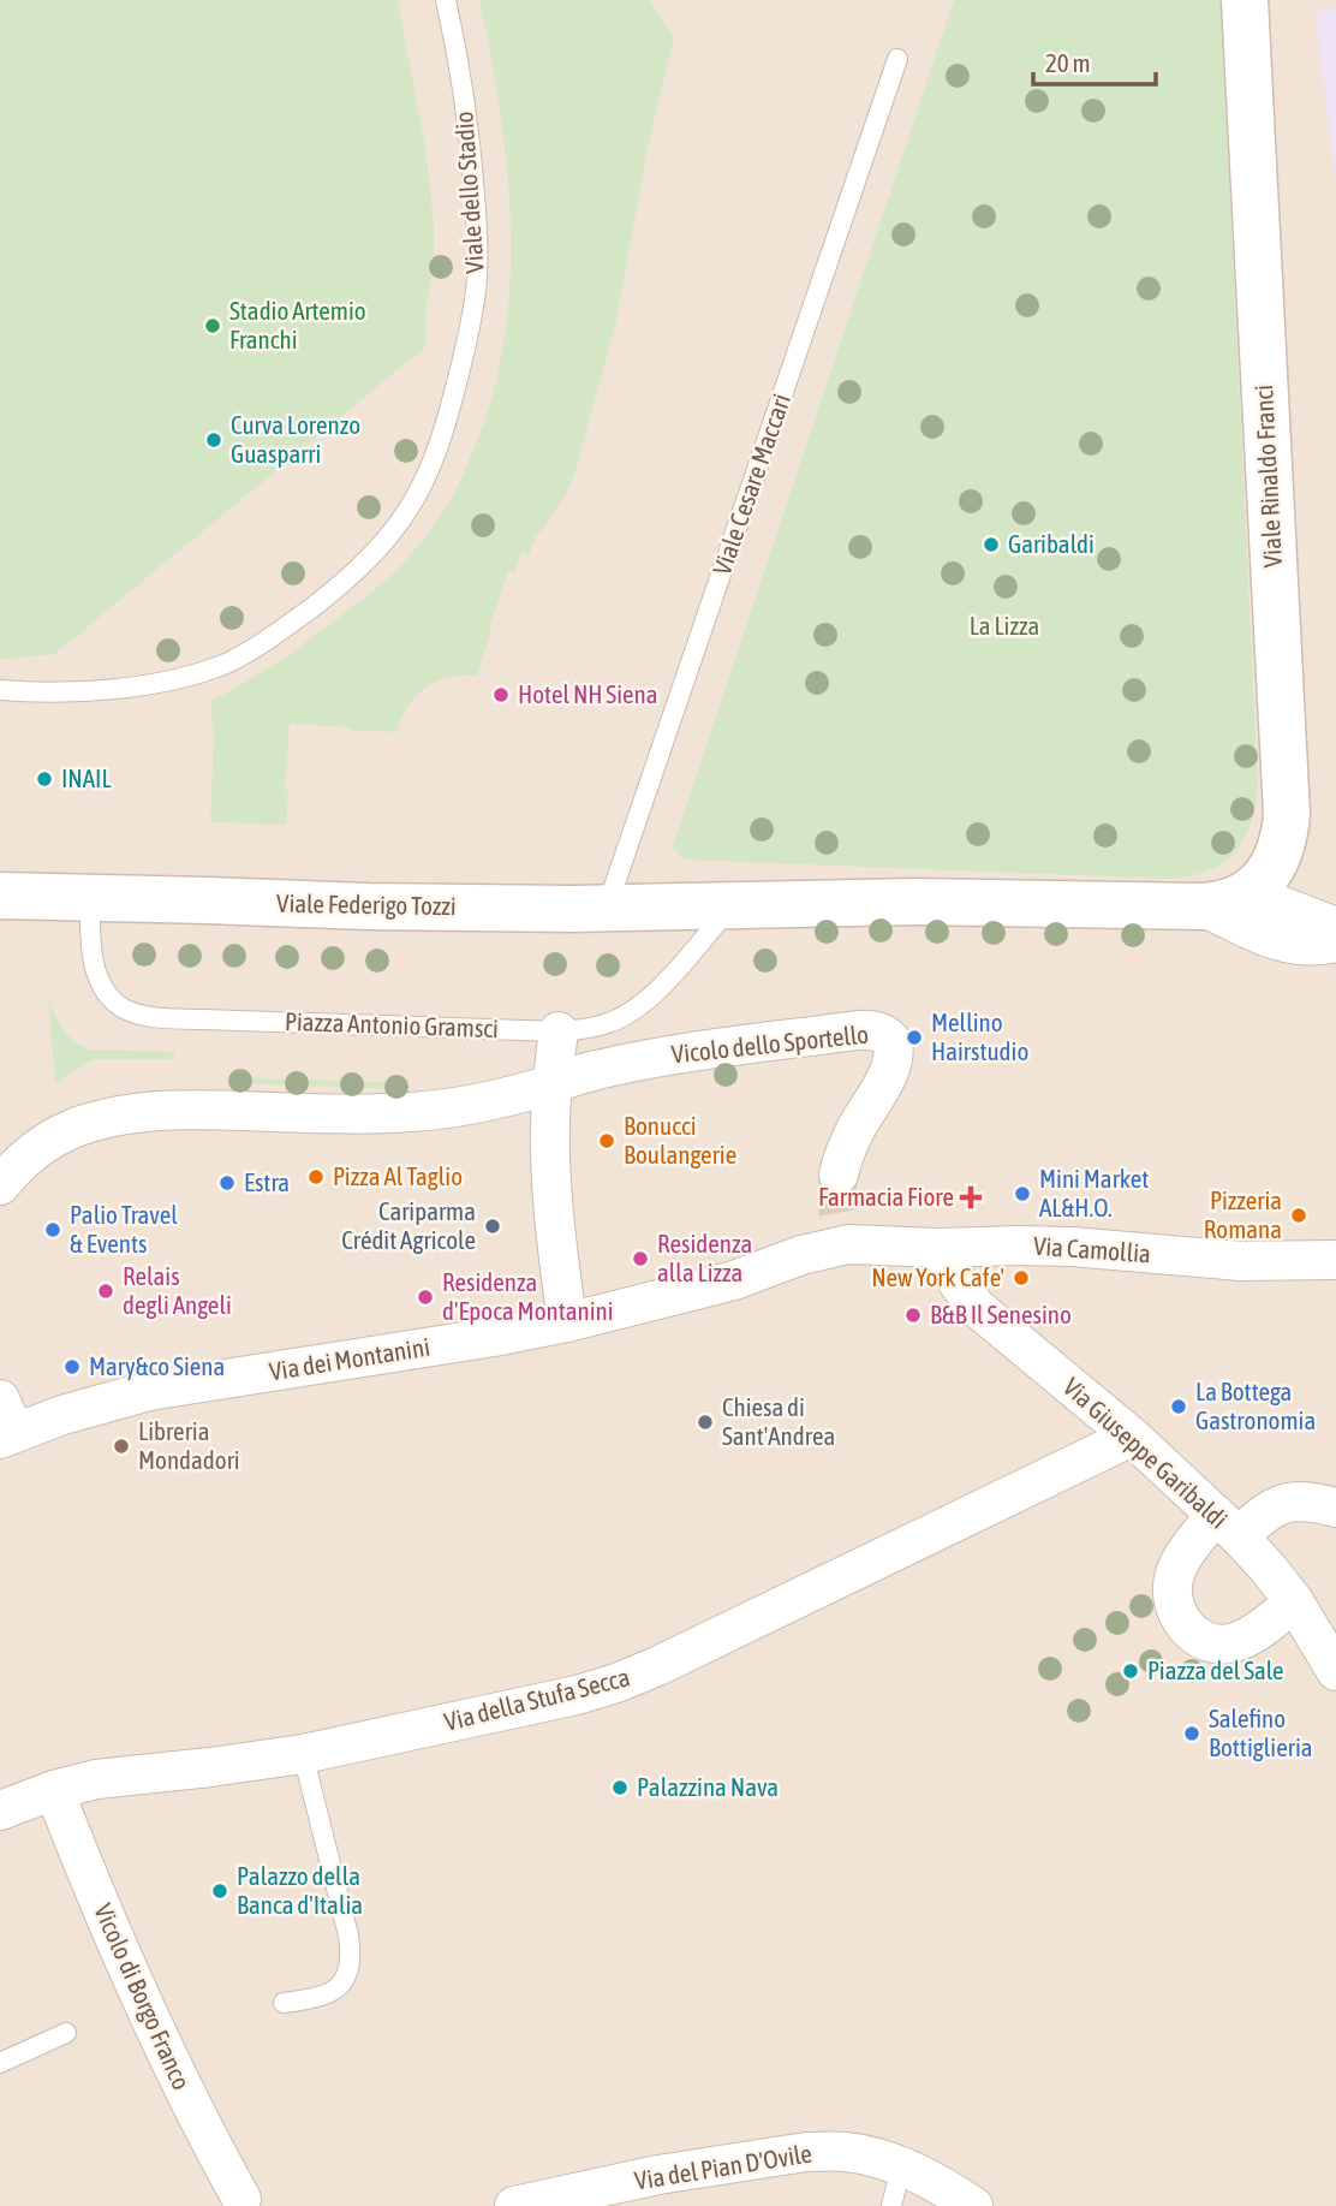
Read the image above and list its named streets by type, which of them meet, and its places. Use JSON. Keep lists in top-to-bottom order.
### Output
{
  "streets": {
    "street": [
      "Viale Rinaldo Franci",
      "Viale Federigo Tozzi",
      "Vicolo dello Sportello",
      "Via Camollia",
      "Via dei Montanini",
      "Via Giuseppe Garibaldi",
      "Via della Stufa Secca",
      "Vicolo di Borgo Franco",
      "Via del Pian D'Ovile"
    ],
    "lane": ["Viale dello Stadio", "Viale Cesare Maccari", "Piazza Antonio Gramsci"]
  },
  "crossings": [
    ["Viale Cesare Maccari", "Viale Federigo Tozzi"],
    ["Viale Federigo Tozzi", "Piazza Antonio Gramsci"],
    ["Via Camollia", "Via dei Montanini"],
    ["Via Camollia", "Via Giuseppe Garibaldi"],
    ["Via Giuseppe Garibaldi", "Via della Stufa Secca"],
    ["Via della Stufa Secca", "Vicolo di Borgo Franco"]
  ],
  "parks": ["La Lizza"],
  "places": {
    "other": [
      "Stadio Artemio Franchi",
      "Curva Lorenzo Guasparri",
      "Garibaldi",
      "Hotel NH Siena",
      "INAIL",
      "Mellino Hairstudio",
      "Bonucci Boulangerie",
      "Pizza Al Taglio",
      "Estra",
      "Mini Market AL&H.O.",
      "Pizzeria Romana",
      "Cariparma Crédit Agricole",
      "Palio Travel & Events",
      "Residenza alla Lizza",
      "New York Cafe'",
      "Relais degli Angeli",
      "Residenza d'Epoca Montanini",
      "B&B Il Senesino",
      "Mary&co Siena",
      "La Bottega Gastronomia",
      "Chiesa di Sant'Andrea",
      "Libreria Mondadori",
      "Piazza del Sale",
      "Salefino Bottiglieria",
      "Palazzina Nava",
      "Palazzo della Banca d'Italia"
    ],
    "health": ["Farmacia Fiore"]
  },
  "scale_bar": "20 m"
}
